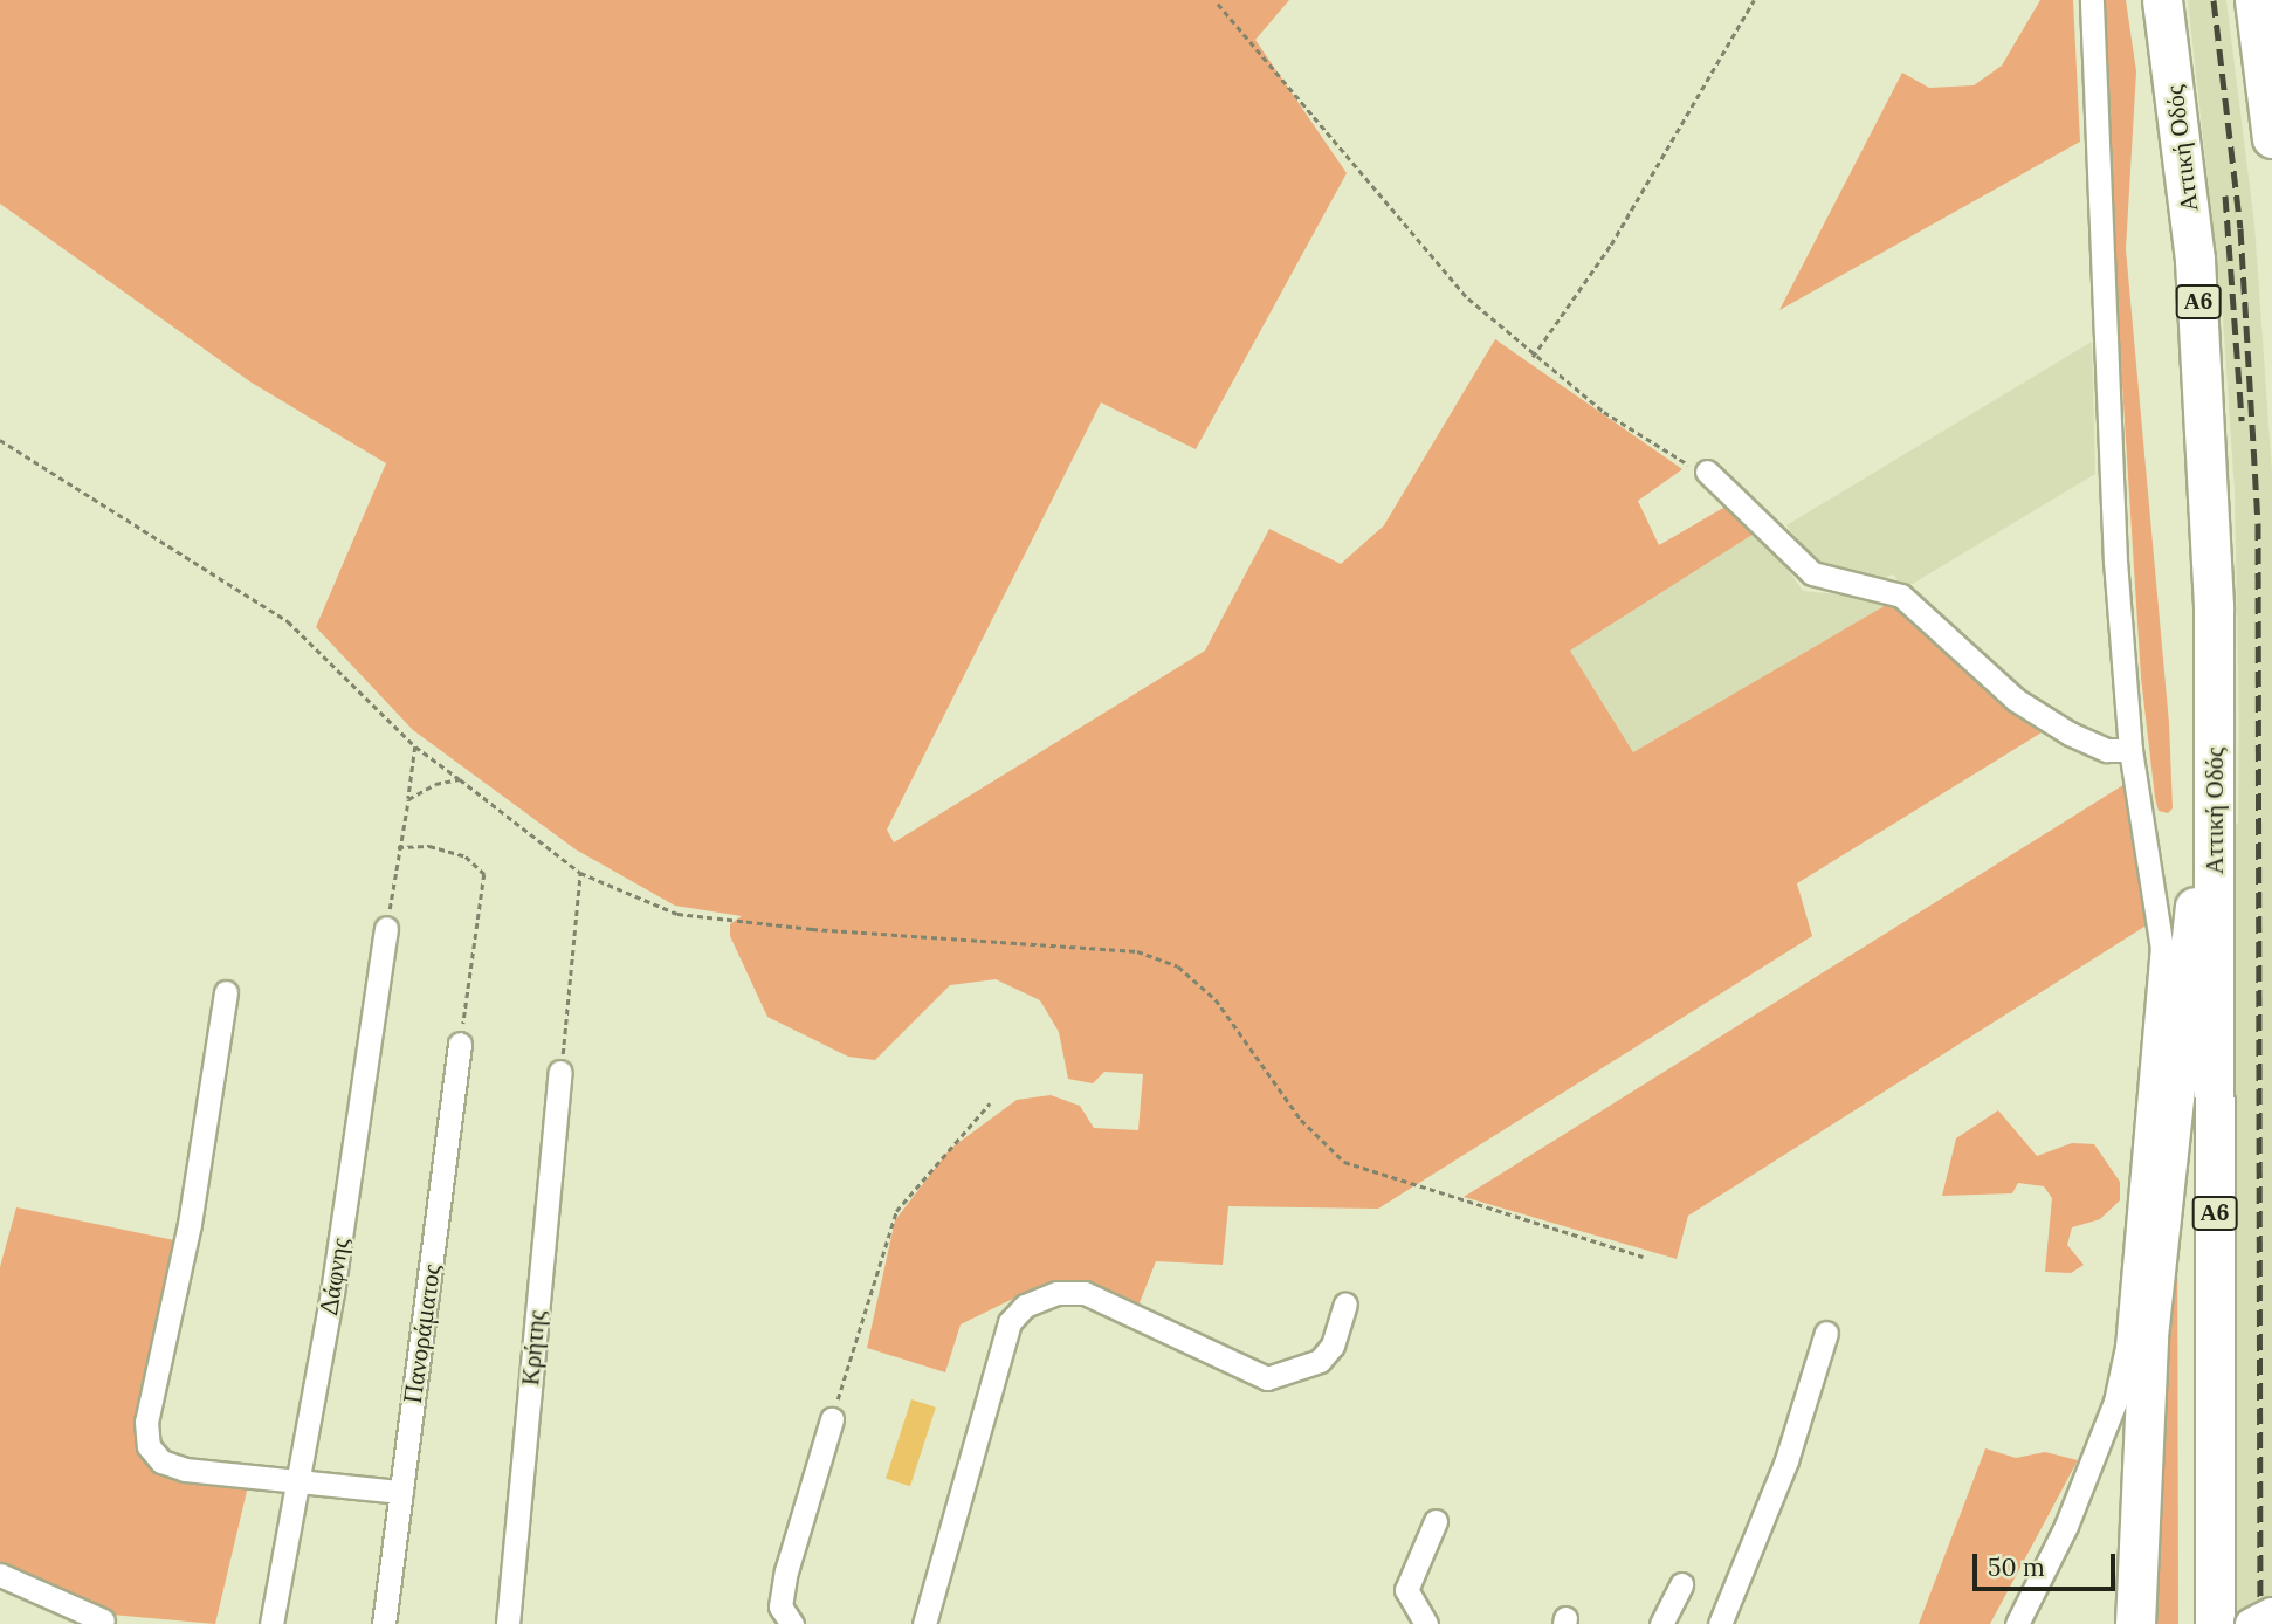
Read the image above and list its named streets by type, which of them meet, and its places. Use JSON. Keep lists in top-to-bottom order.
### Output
{
  "streets": {
    "highway": ["Αττική Οδός", "Α6"],
    "street": ["Δάφνης", "Πανοράματος", "Κρήτης"]
  },
  "scale_bar": "50 m"
}
